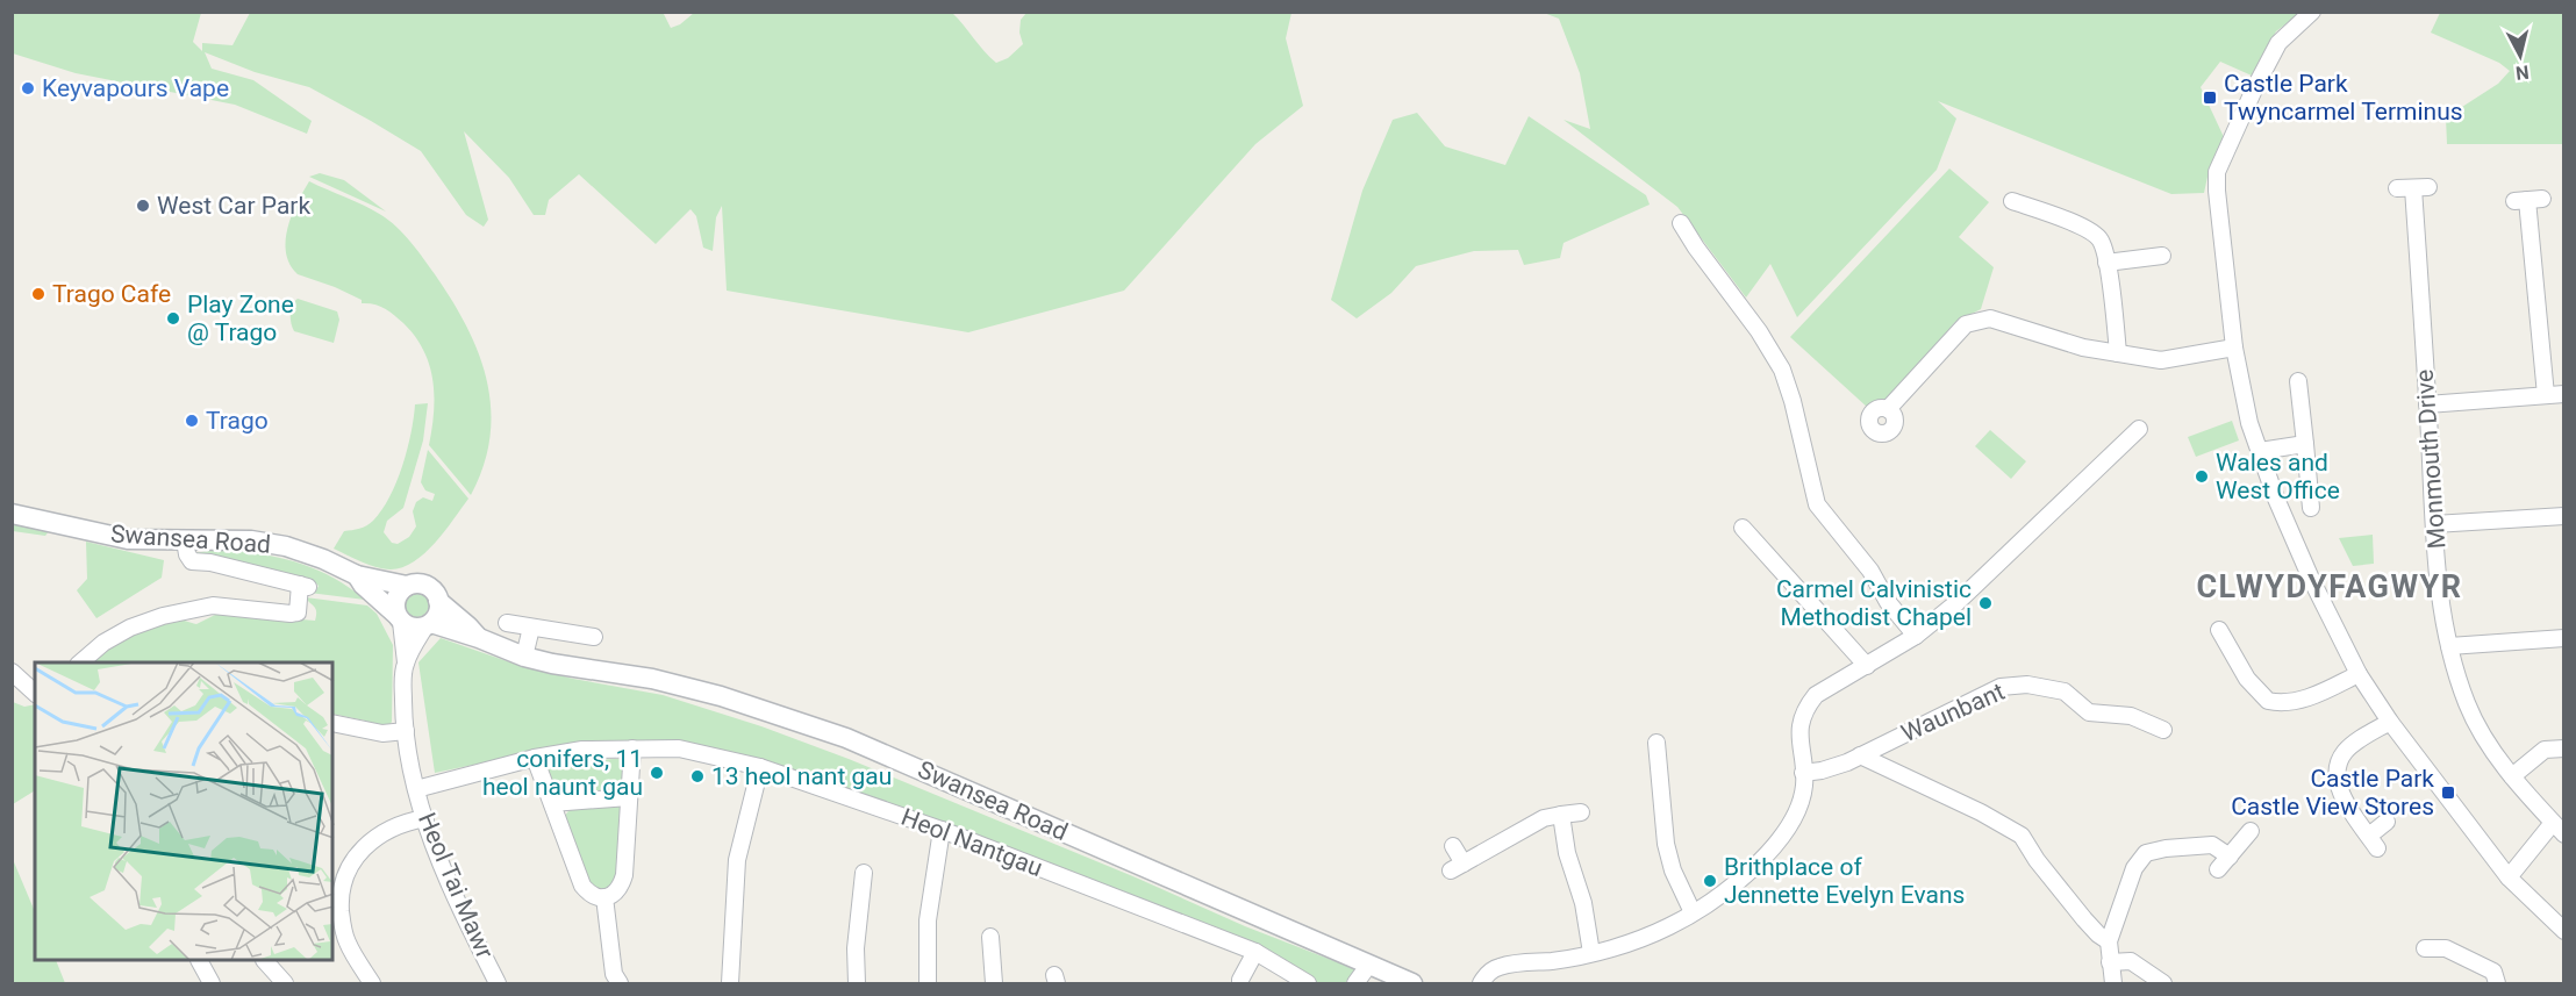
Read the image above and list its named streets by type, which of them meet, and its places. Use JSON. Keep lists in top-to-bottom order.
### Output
{
  "streets": {
    "street": [
      "Monmouth Drive",
      "Swansea Road",
      "Waunbant",
      "Heol Nantgau",
      "Heol Tai Mawr"
    ]
  },
  "crossings": [
    ["Swansea Road", "Heol Tai Mawr"],
    ["Heol Nantgau", "Heol Tai Mawr"]
  ],
  "districts": ["CLWYDYFAGWYR"],
  "places": {
    "other": [
      "Keyvapours Vape",
      "West Car Park",
      "Trago Cafe",
      "Play Zone @ Trago",
      "Trago",
      "Wales and West Office",
      "Carmel Calvinistic Methodist Chapel",
      "conifers, 11 heol naunt gau",
      "13 heol nant gau",
      "Brithplace of Jennette Evelyn Evans"
    ],
    "transit": ["Castle Park Twyncarmel Terminus", "Castle Park Castle View Stores"]
  },
  "north": "bottom"
}
